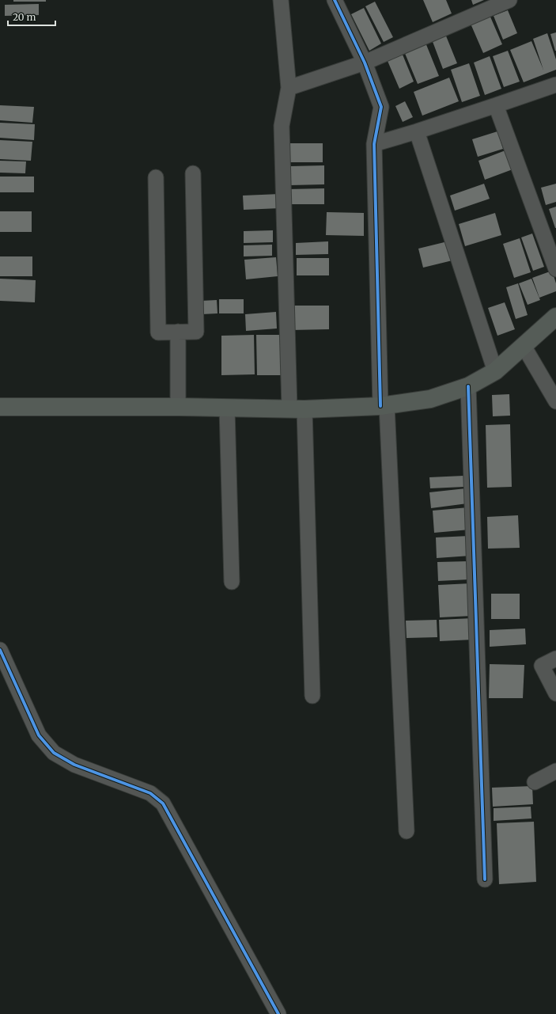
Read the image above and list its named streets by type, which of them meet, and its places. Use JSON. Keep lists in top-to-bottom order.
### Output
{
  "scale_bar": "20 m"
}
